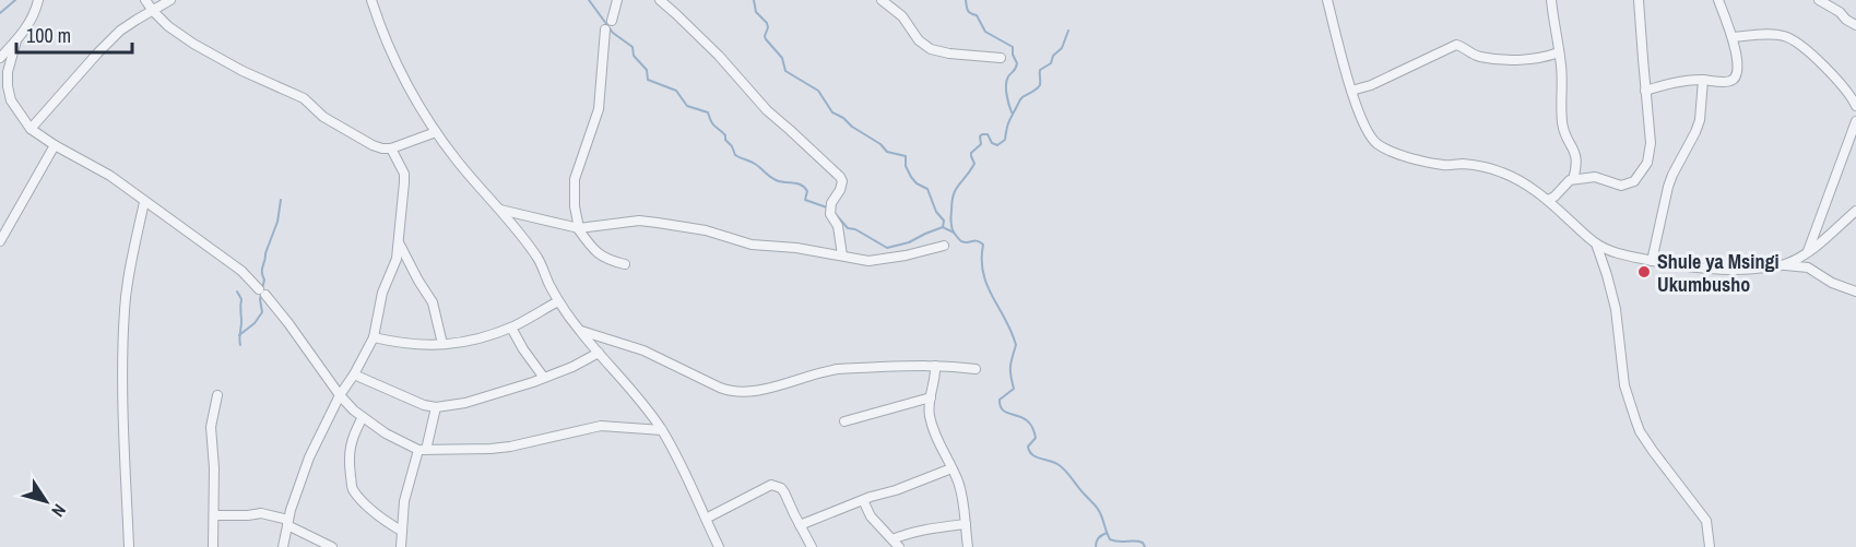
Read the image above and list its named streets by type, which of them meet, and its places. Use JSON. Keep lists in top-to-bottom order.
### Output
{
  "places": ["Shule ya Msingi Ukumbusho"],
  "scale_bar": "100 m",
  "north": "bottom right"
}
